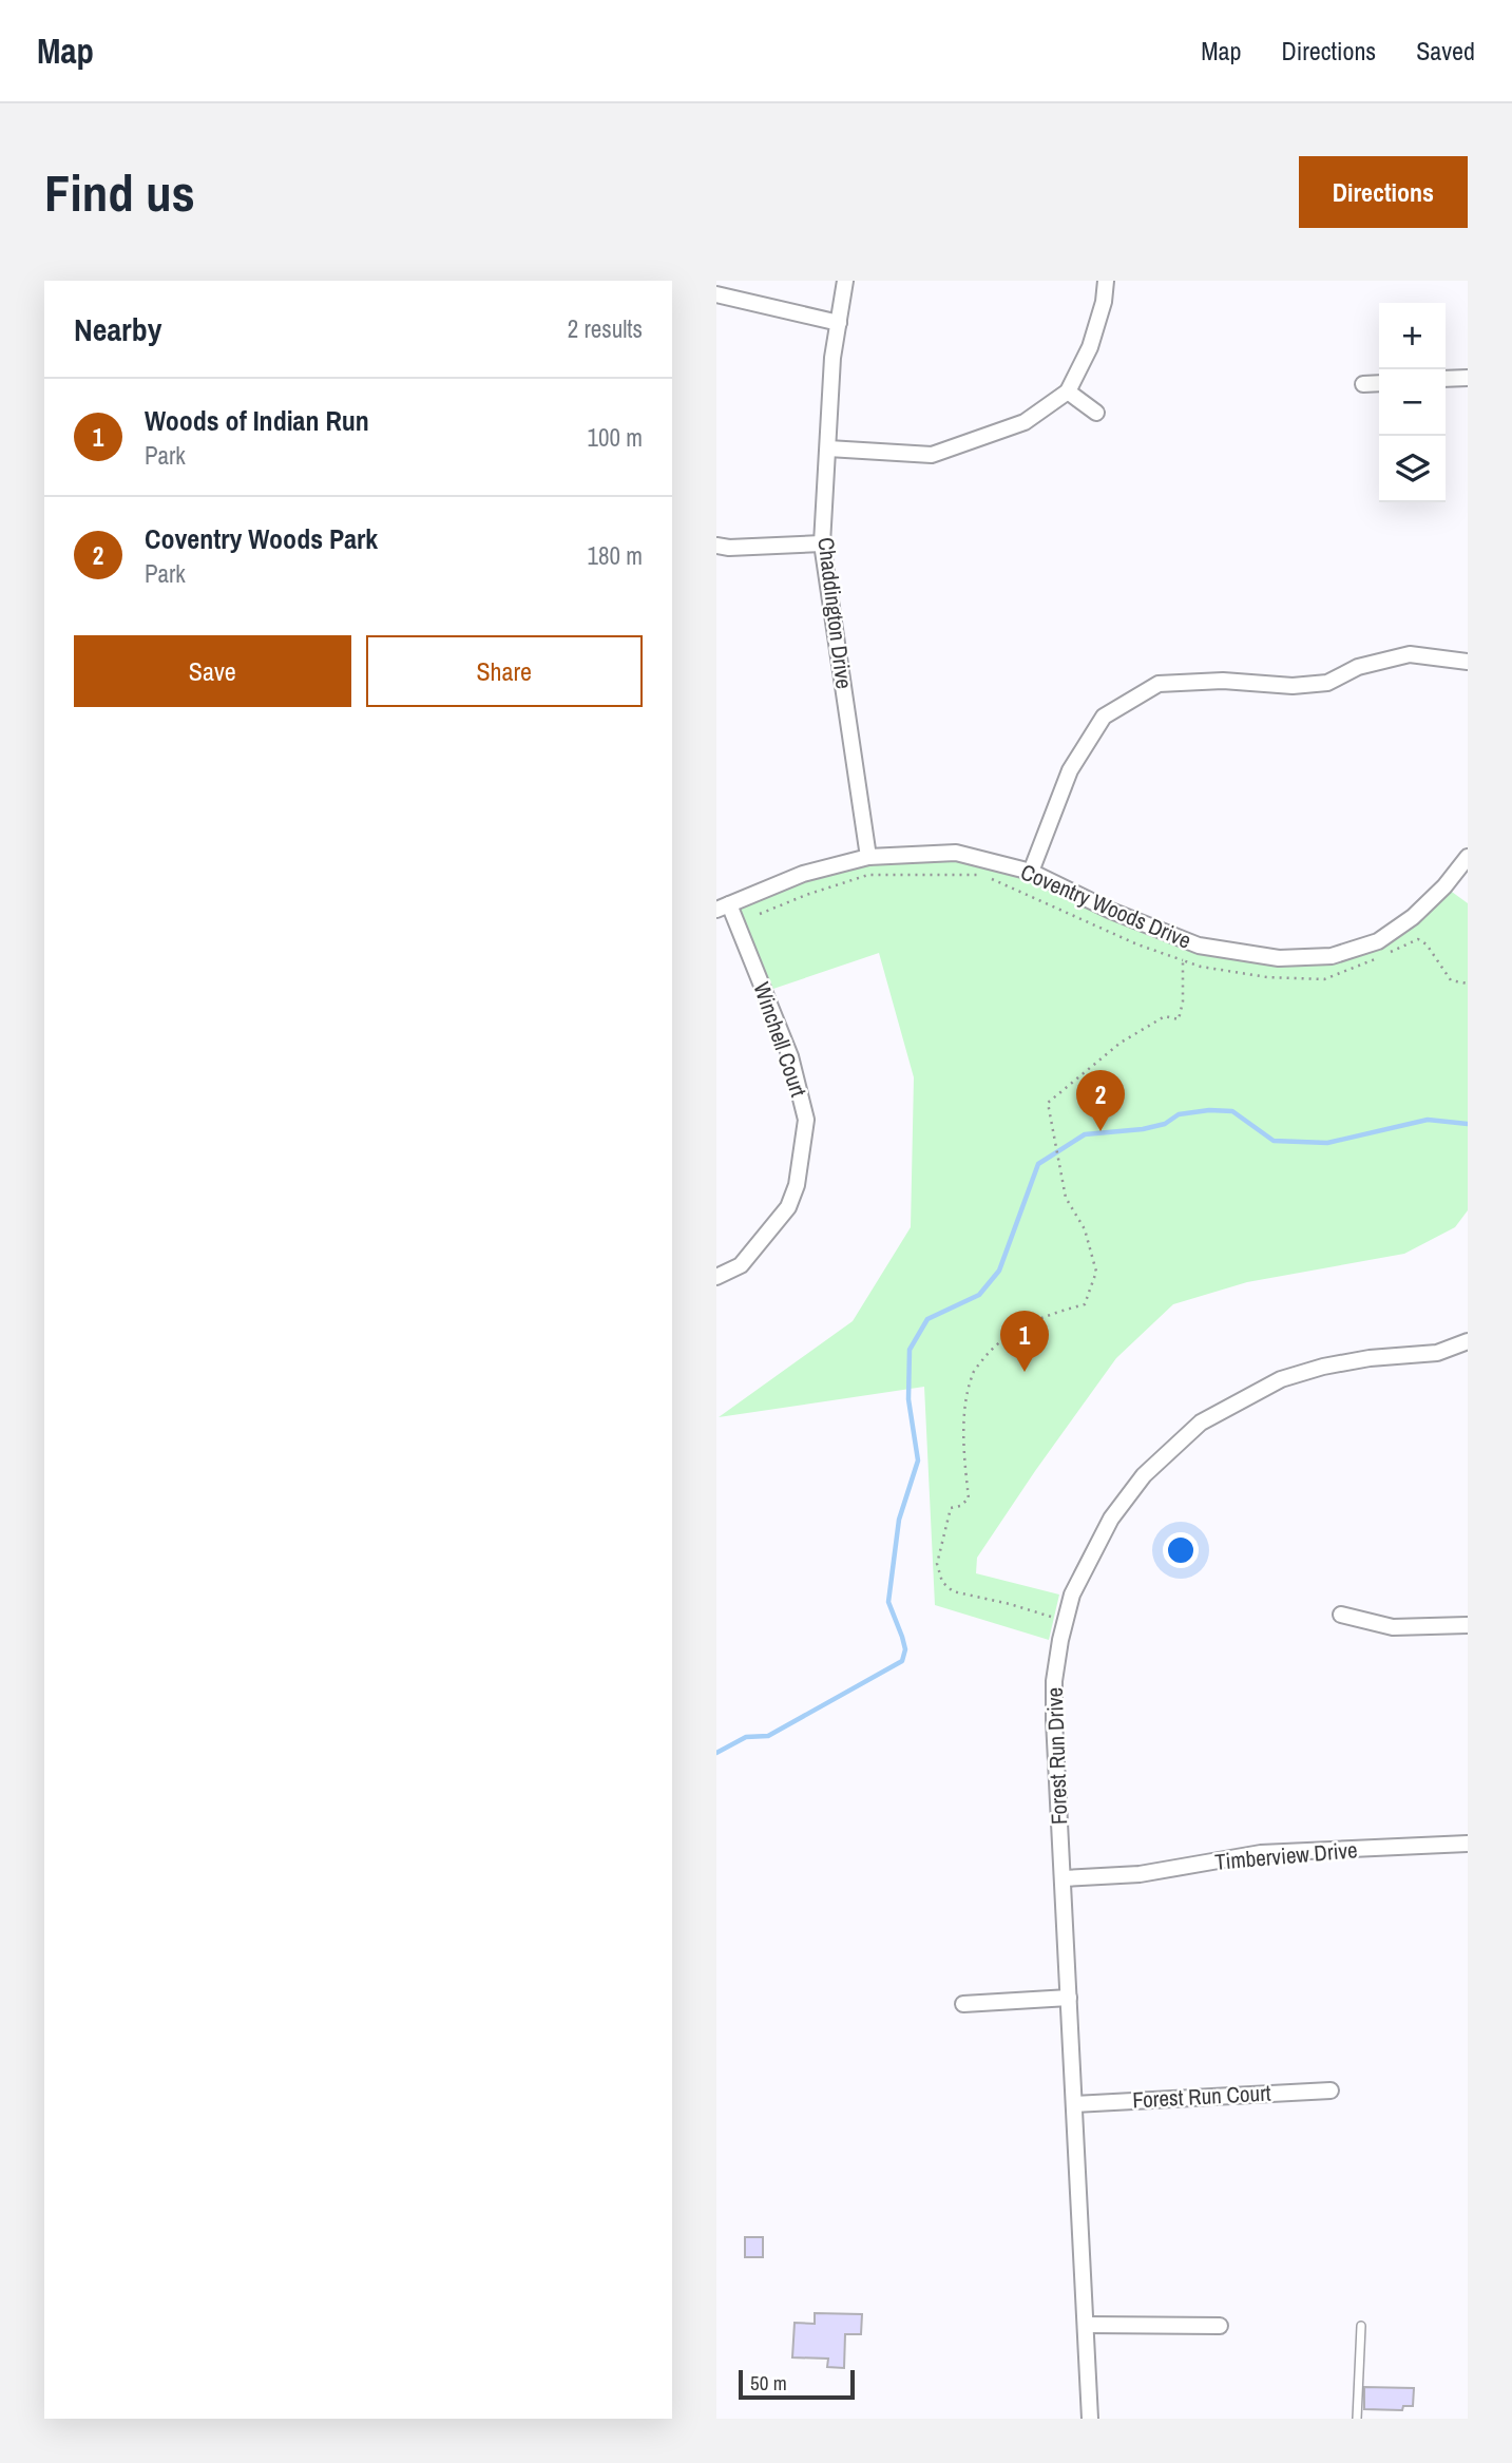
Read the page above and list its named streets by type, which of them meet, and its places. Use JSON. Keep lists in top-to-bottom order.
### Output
{
  "streets": {
    "street": [
      "Chaddington Drive",
      "Coventry Woods Drive",
      "Winchell Court",
      "Forest Run Drive",
      "Timberview Drive",
      "Forest Run Court"
    ]
  },
  "crossings": [
    ["Chaddington Drive", "Coventry Woods Drive"],
    ["Coventry Woods Drive", "Winchell Court"],
    ["Forest Run Drive", "Timberview Drive"],
    ["Forest Run Drive", "Forest Run Court"]
  ],
  "scale_bar": "50 m",
  "page": {
    "header": "Map",
    "nav": ["Map", "Directions", "Saved"],
    "buttons": [
      "Directions",
      ["Save", "Share"]
    ],
    "title": "Find us",
    "heading": ["Nearby", "2 results"],
    "map_buttons": ["+", "−"],
    "list": [
      {
        "mark": "1",
        "name": "Woods of Indian Run",
        "note": "Park",
        "value": "100 m"
      },
      {
        "mark": "2",
        "name": "Coventry Woods Park",
        "note": "Park",
        "value": "180 m"
      }
    ],
    "pins": ["2", "1"],
    "scale": "50 m"
  }
}
